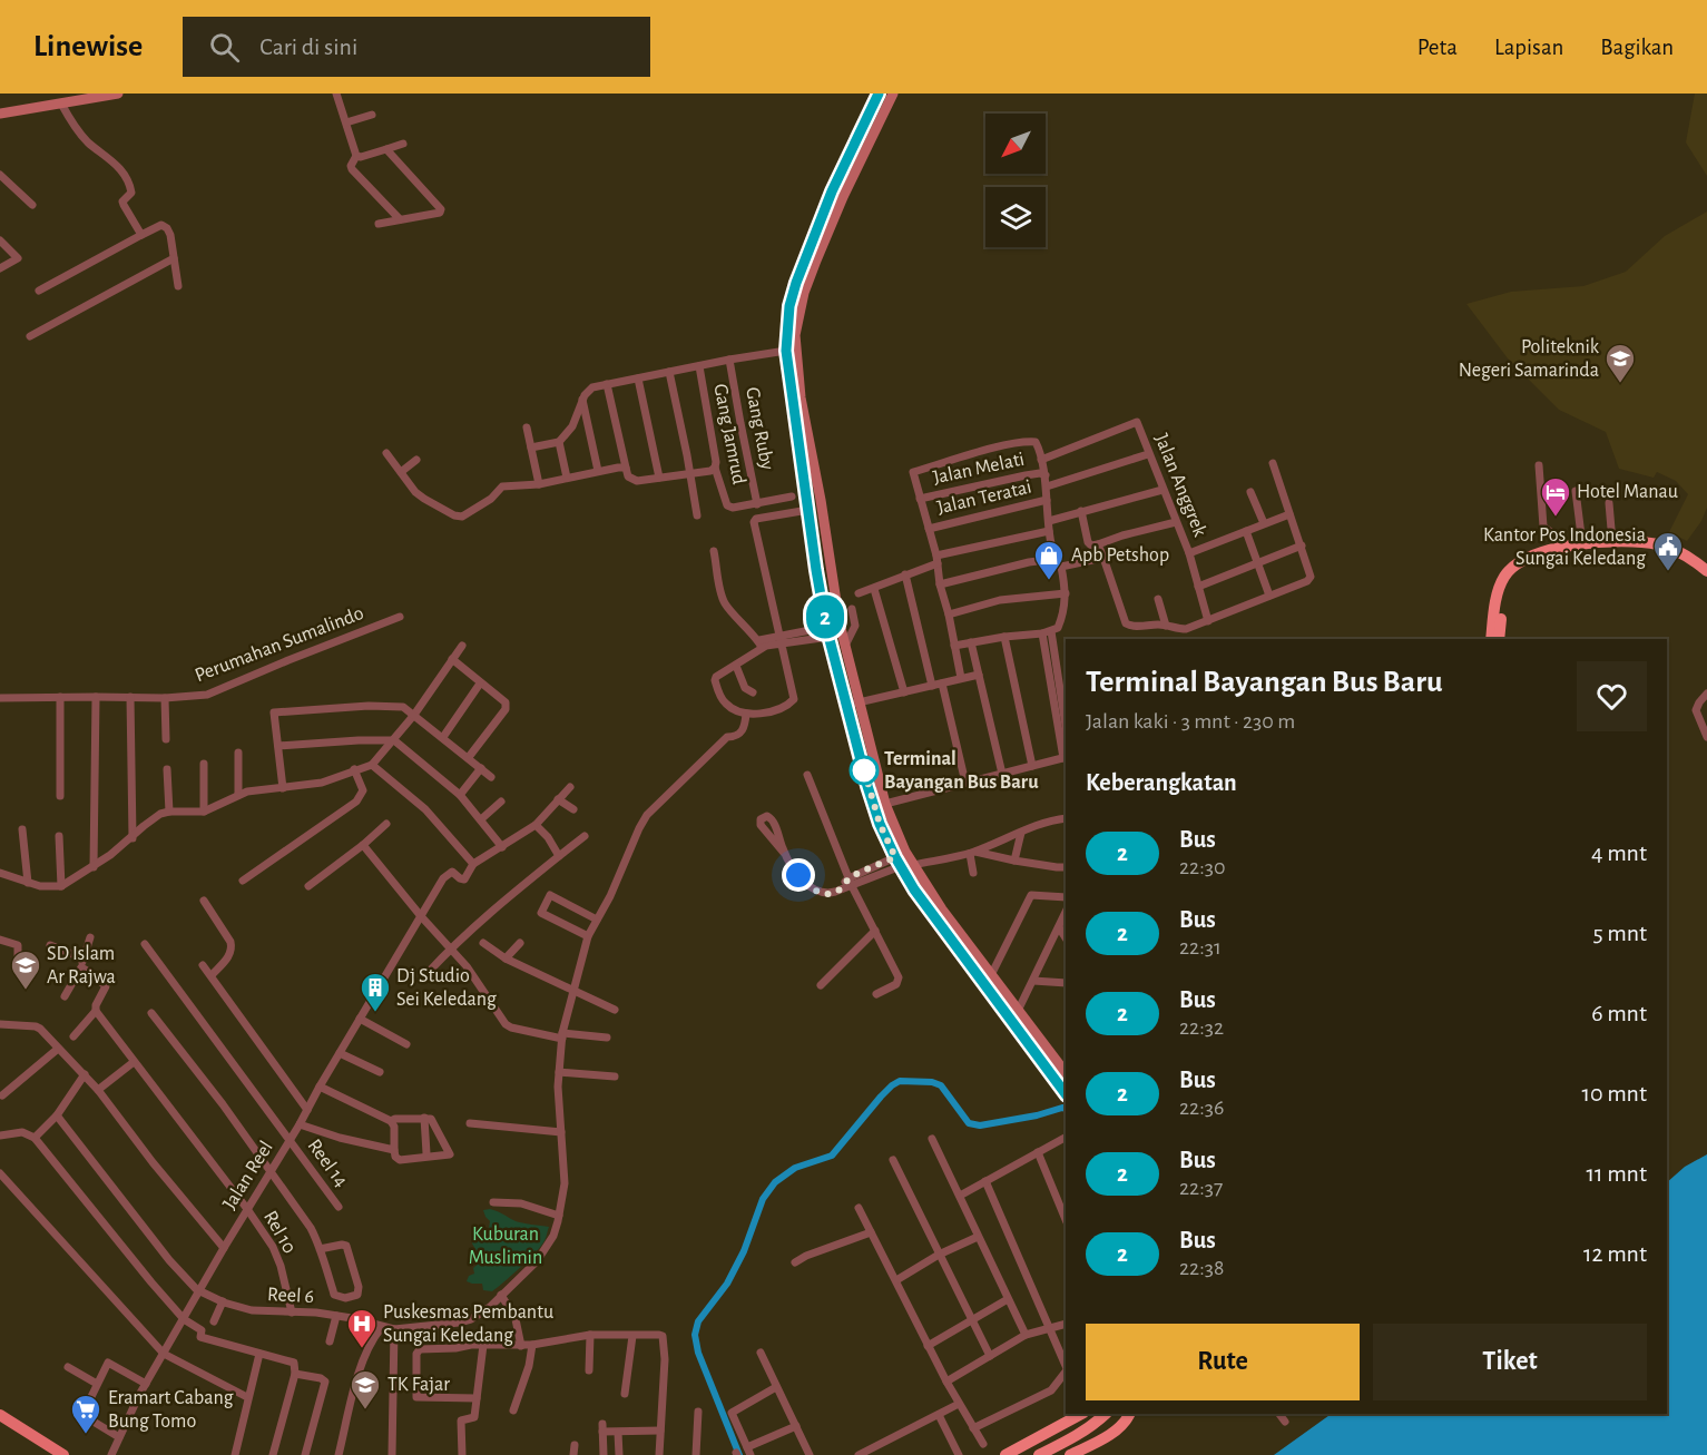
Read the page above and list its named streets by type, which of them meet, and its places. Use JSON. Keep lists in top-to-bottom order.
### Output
{
  "streets": {
    "street": [
      "Gang Ruby",
      "Gang Jamrud",
      "Jalan Melati",
      "Jalan Anggrek",
      "Jalan Teratai",
      "Perumahan Sumalindo",
      "Reel 14",
      "Jalan Reel",
      "Rel 10",
      "Reel 6"
    ]
  },
  "crossings": [
    ["Gang Ruby", "Gang Jamrud"],
    ["Jalan Melati", "Jalan Anggrek"],
    ["Reel 14", "Jalan Reel"],
    ["Jalan Reel", "Rel 10"],
    ["Jalan Reel", "Reel 6"],
    ["Rel 10", "Reel 6"]
  ],
  "parks": ["Kuburan Muslimin"],
  "places": {
    "school or university": ["Politeknik Negeri Samarinda", "SD Islam Ar Rajwa", "TK Fajar"],
    "hotel": ["Hotel Manau"],
    "public building": ["Kantor Pos Indonesia Sungai Keledang"],
    "shop": ["Apb Petshop"],
    "other": ["Terminal Bayangan Bus Baru"],
    "building": ["Dj Studio Sei Keledang"],
    "hospital": ["Puskesmas Pembantu Sungai Keledang"],
    "supermarket": ["Eramart Cabang Bung Tomo"]
  },
  "lines": ["bus line 2"],
  "north": "bottom left",
  "page": {
    "header": "Linewise",
    "search": "Cari di sini",
    "nav": ["Peta", "Lapisan", "Bagikan"],
    "on_map": "2",
    "heading": [
      ["Terminal Bayangan Bus Baru", "Jalan kaki · 3 mnt · 230 m"],
      "Keberangkatan"
    ],
    "list": [
      {
        "mark": "2",
        "name": "Bus",
        "note": "22:30",
        "value": "4 mnt"
      },
      {
        "mark": "2",
        "name": "Bus",
        "note": "22:31",
        "value": "5 mnt"
      },
      {
        "mark": "2",
        "name": "Bus",
        "note": "22:32",
        "value": "6 mnt"
      },
      {
        "mark": "2",
        "name": "Bus",
        "note": "22:36",
        "value": "10 mnt"
      },
      {
        "mark": "2",
        "name": "Bus",
        "note": "22:37",
        "value": "11 mnt"
      },
      {
        "mark": "2",
        "name": "Bus",
        "note": "22:38",
        "value": "12 mnt"
      }
    ],
    "buttons": ["Rute", "Tiket"]
  }
}
